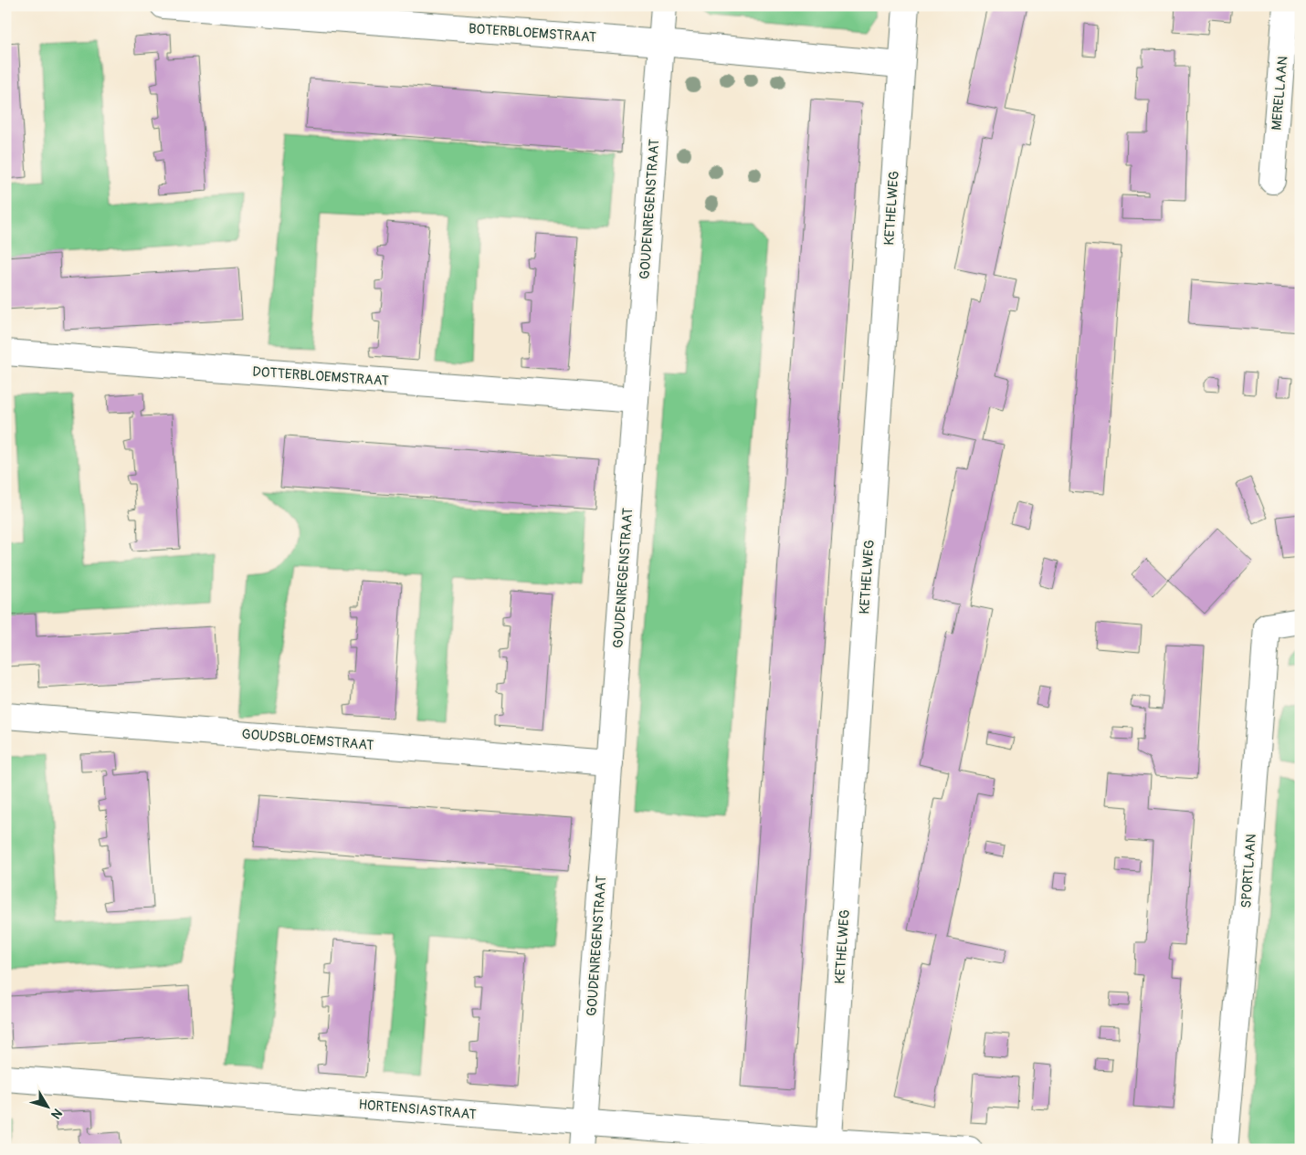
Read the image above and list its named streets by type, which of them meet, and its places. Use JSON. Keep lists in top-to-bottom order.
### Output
{
  "streets": {
    "street": [
      "BOTERBLOEMSTRAAT",
      "MERELLAAN",
      "KETHELWEG",
      "GOUDENREGENSTRAAT",
      "DOTTERBLOEMSTRAAT",
      "GOUDSBLOEMSTRAAT",
      "SPORTLAAN",
      "HORTENSIASTRAAT"
    ]
  },
  "crossings": [
    ["BOTERBLOEMSTRAAT", "KETHELWEG"],
    ["BOTERBLOEMSTRAAT", "GOUDENREGENSTRAAT"],
    ["KETHELWEG", "HORTENSIASTRAAT"],
    ["GOUDENREGENSTRAAT", "DOTTERBLOEMSTRAAT"],
    ["GOUDENREGENSTRAAT", "GOUDSBLOEMSTRAAT"],
    ["GOUDENREGENSTRAAT", "HORTENSIASTRAAT"]
  ],
  "north": "bottom right"
}
